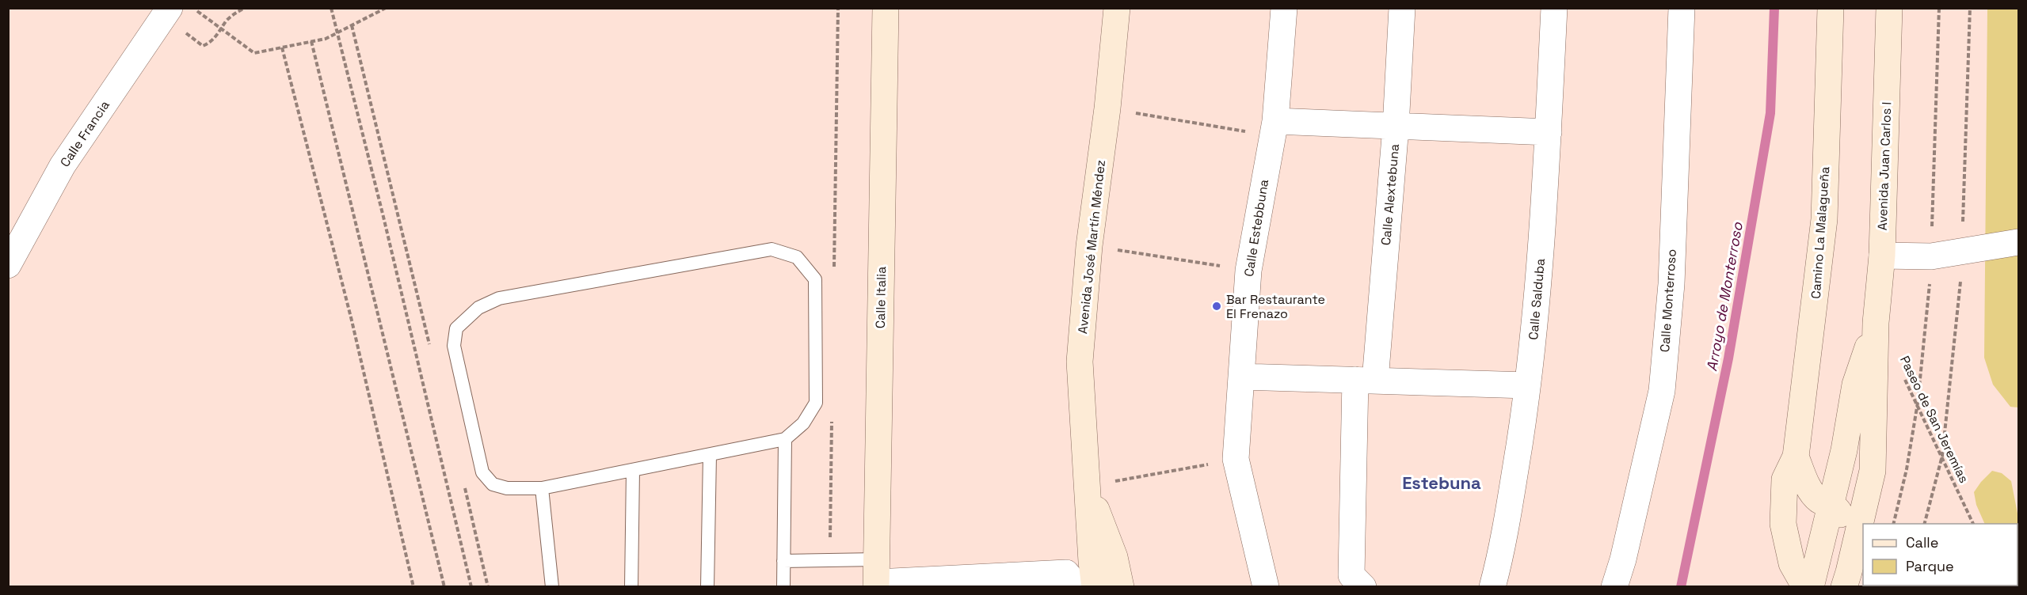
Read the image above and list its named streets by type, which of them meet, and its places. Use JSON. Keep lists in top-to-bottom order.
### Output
{
  "streets": {
    "street": [
      "Calle Francia",
      "Avenida Juan Carlos I",
      "Calle Alextebuna",
      "Calle Estebbuna",
      "Camino La Malagueña",
      "Avenida José Martín Méndez",
      "Calle Italia",
      "Calle Salduba",
      "Calle Monterroso"
    ],
    "path": ["Paseo de San Jeremías"]
  },
  "districts": ["Estebuna"],
  "water": ["Arroyo de Monterroso"],
  "places": ["Bar Restaurante El Frenazo"],
  "legend": ["Calle", "Parque"]
}
